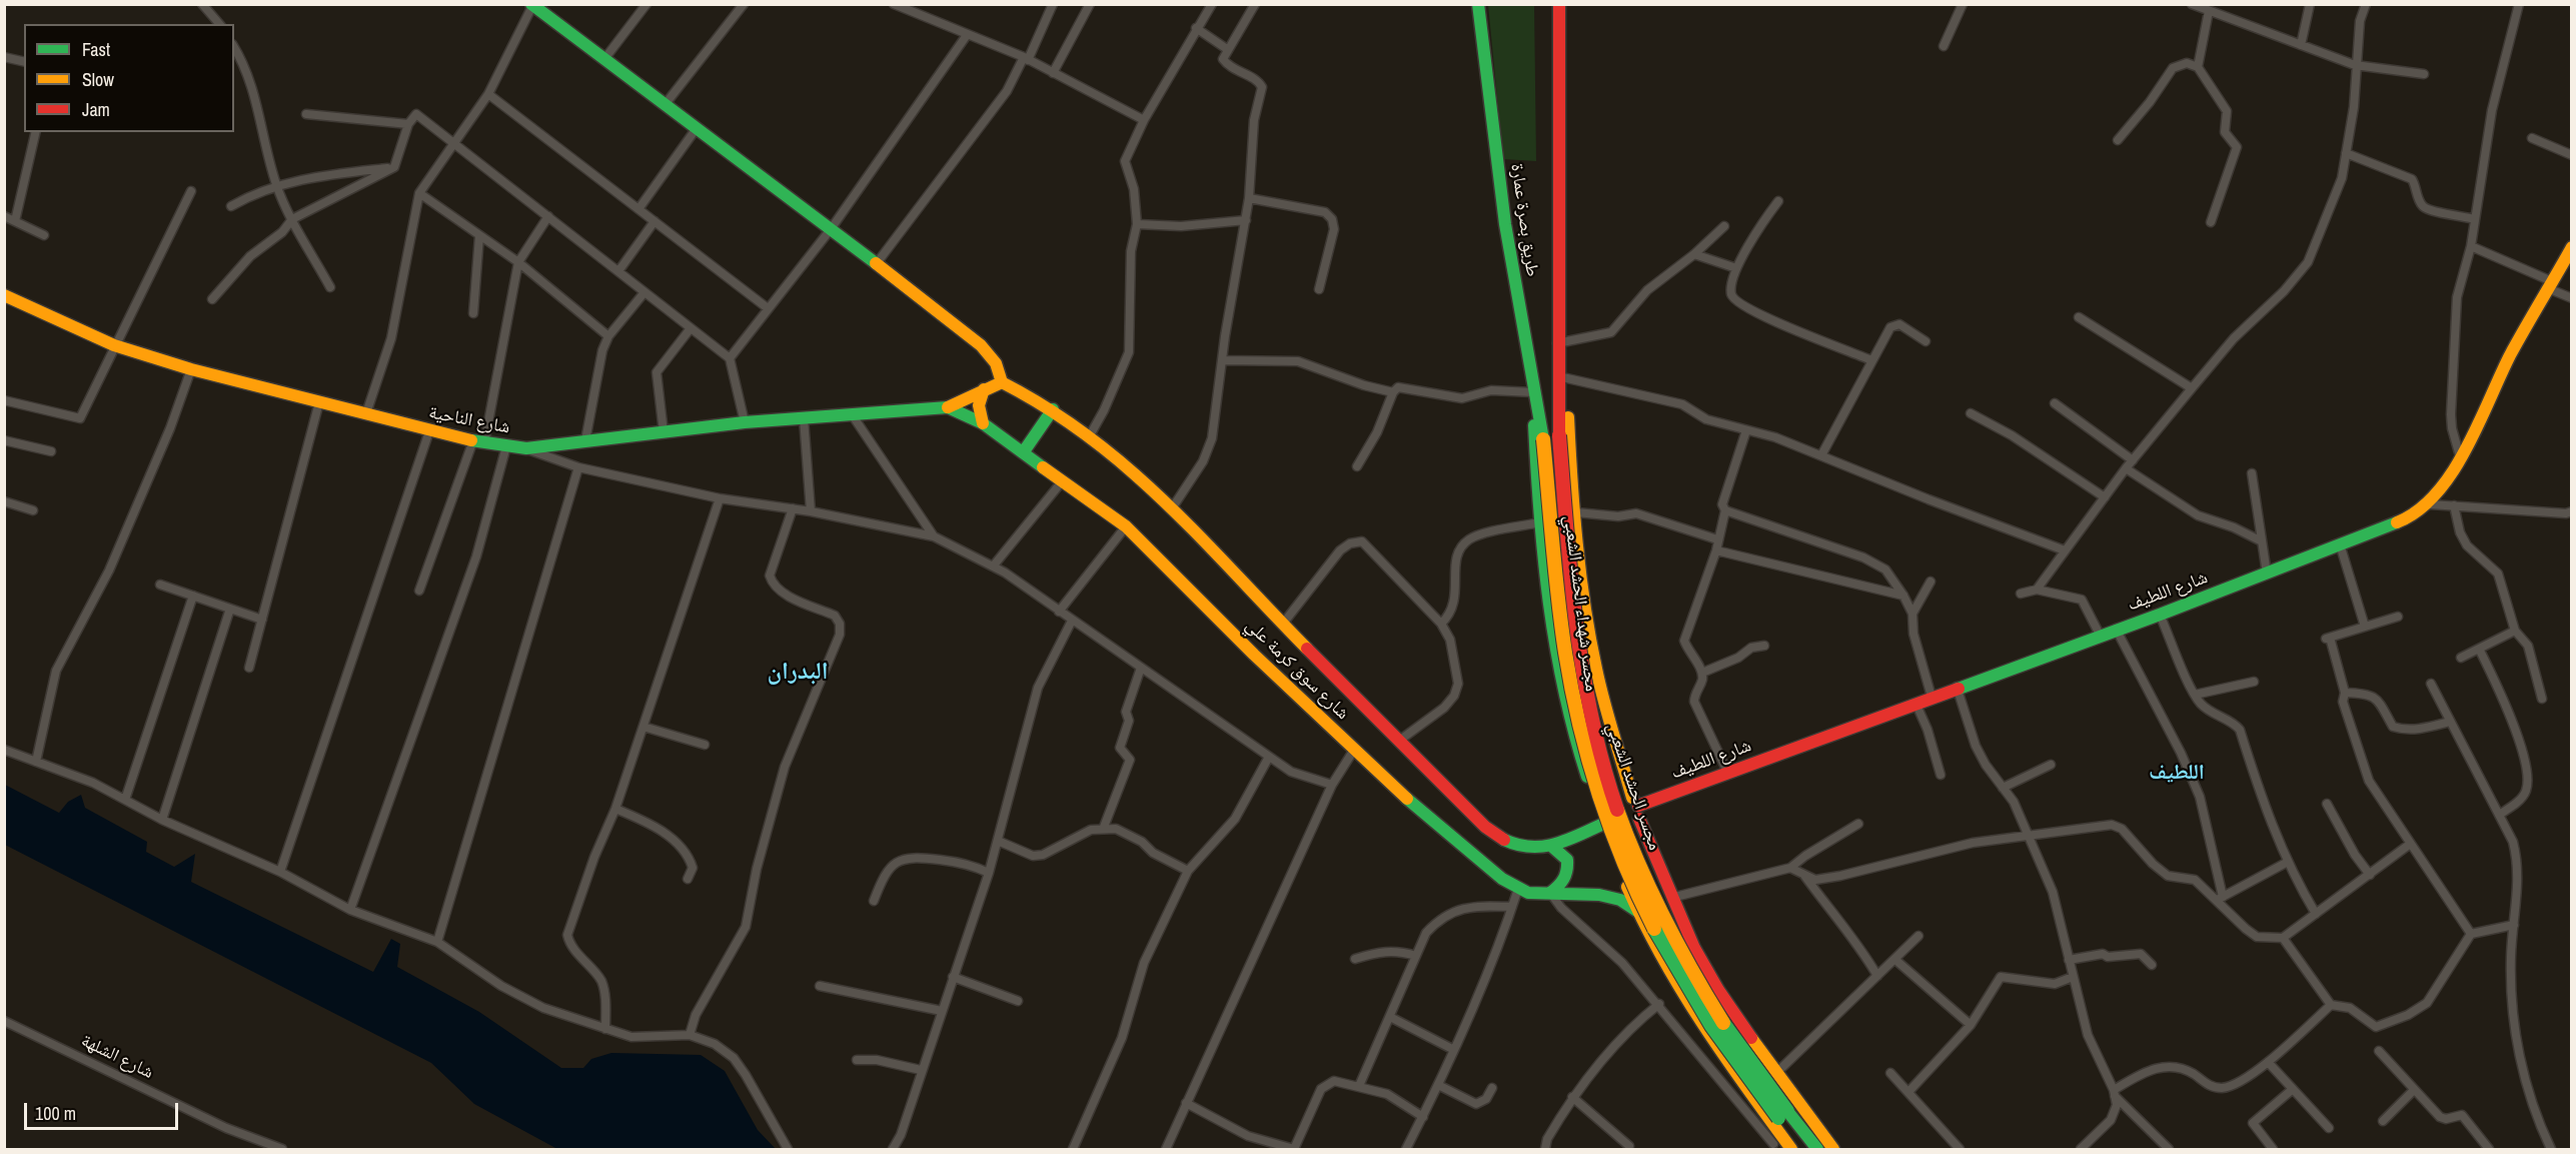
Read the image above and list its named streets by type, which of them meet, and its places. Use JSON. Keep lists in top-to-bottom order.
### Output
{
  "streets": {
    "main road": [
      "طريق بصرة عمارة",
      "شارع الناحية",
      "شارع اللطيف",
      "مجسر شهداء الحشد الشعبي",
      "شارع سوق كرمة علي",
      "مجسر الحشد الشعبي"
    ],
    "street": ["شارع الشلهة"]
  },
  "crossings": [
    ["طريق بصرة عمارة", "مجسر شهداء الحشد الشعبي"],
    ["طريق بصرة عمارة", "مجسر الحشد الشعبي"],
    ["شارع الناحية", "شارع سوق كرمة علي"],
    ["شارع اللطيف", "شارع سوق كرمة علي"],
    ["مجسر شهداء الحشد الشعبي", "مجسر الحشد الشعبي"]
  ],
  "districts": ["البدران", "اللطيف"],
  "legend": ["Fast", "Slow", "Jam"],
  "scale_bar": "100 m"
}
